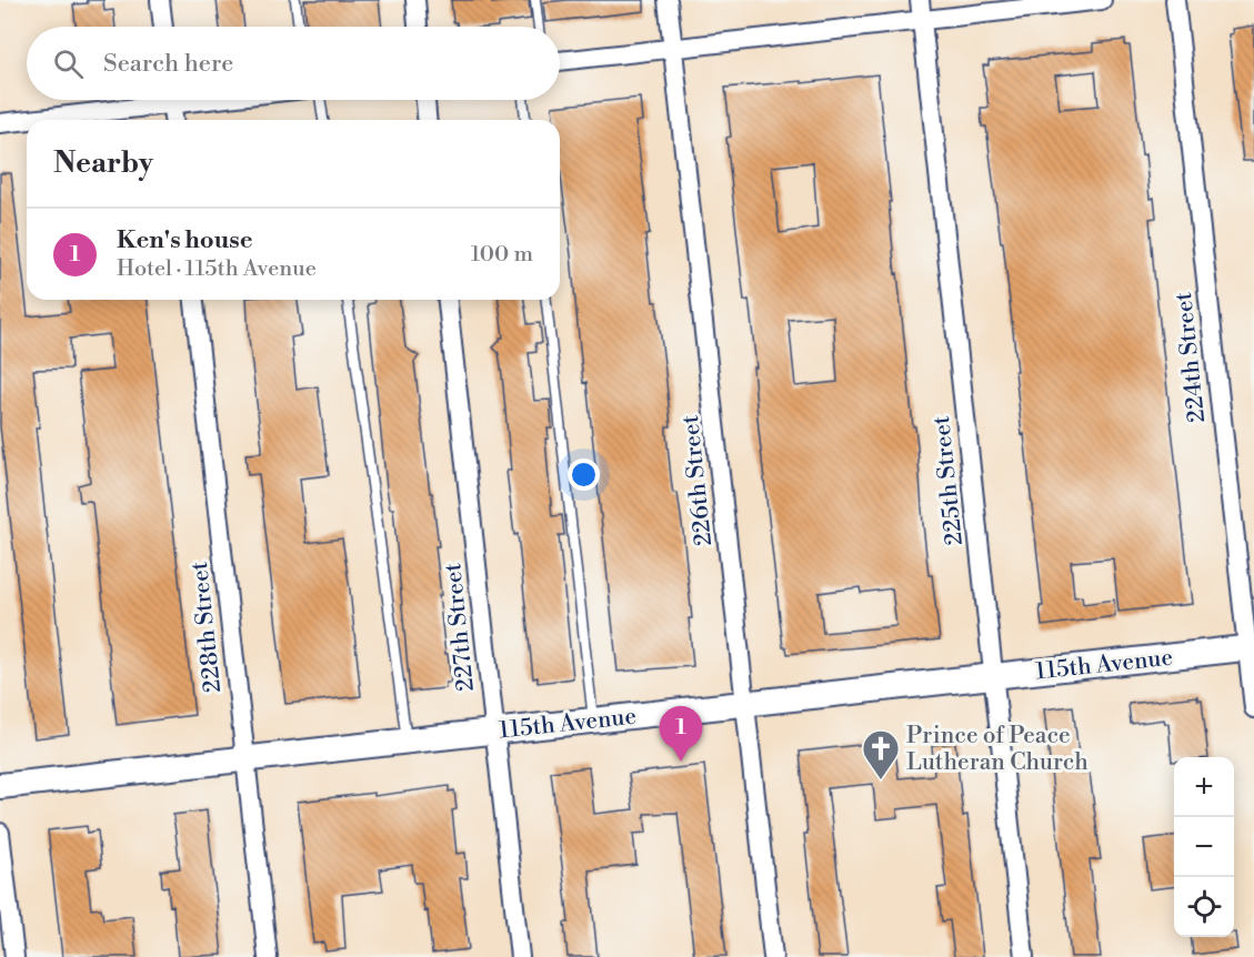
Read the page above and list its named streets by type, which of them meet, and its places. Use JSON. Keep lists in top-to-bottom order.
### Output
{
  "streets": {
    "main road": ["115th Avenue"],
    "street": [
      "224th Street",
      "226th Street",
      "225th Street",
      "228th Street",
      "227th Street"
    ]
  },
  "crossings": [
    ["224th Street", "115th Avenue"],
    ["226th Street", "115th Avenue"],
    ["225th Street", "115th Avenue"],
    ["228th Street", "115th Avenue"],
    ["227th Street", "115th Avenue"]
  ],
  "places": {
    "church": ["Prince of Peace Lutheran Church"]
  },
  "page": {
    "search": "Search here",
    "heading": "Nearby",
    "list": [
      {
        "mark": "1",
        "name": "Ken's house",
        "note": "Hotel · 115th Avenue",
        "value": "100 m"
      }
    ],
    "pins": "1",
    "map_buttons": ["+", "−"]
  }
}
